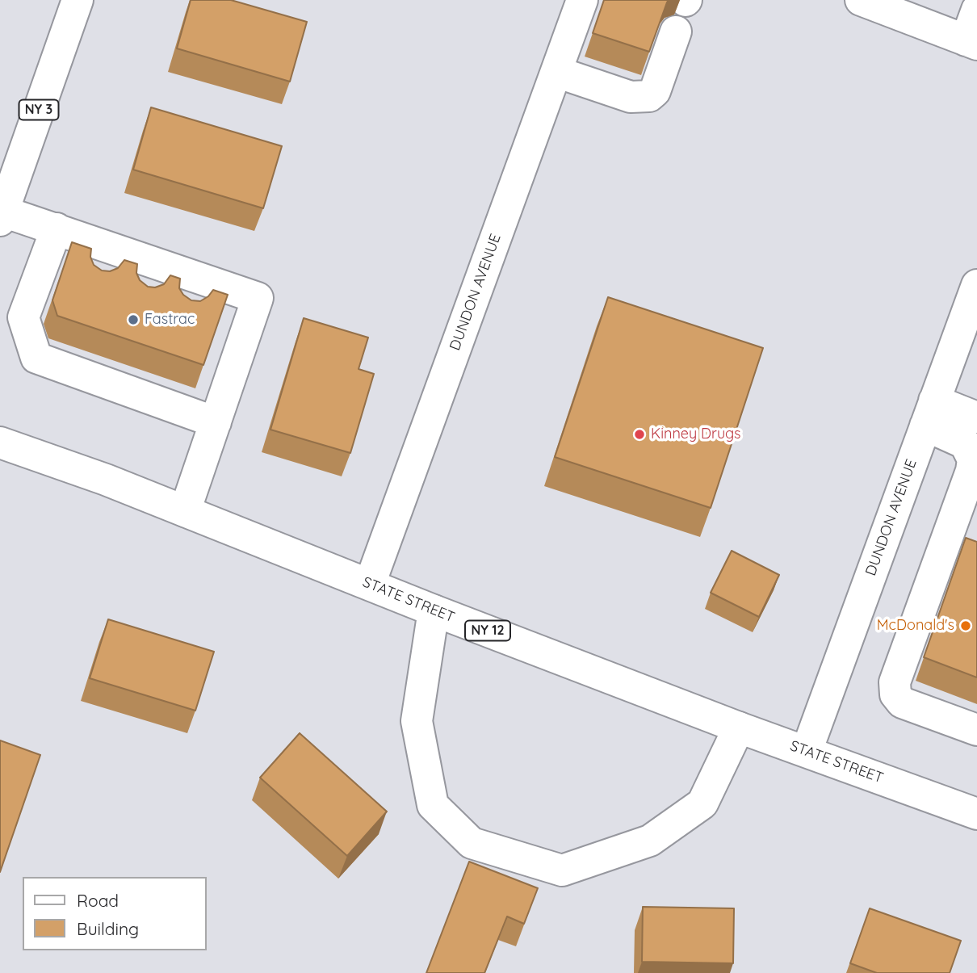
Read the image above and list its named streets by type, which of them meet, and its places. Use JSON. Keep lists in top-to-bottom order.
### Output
{
  "streets": {
    "main road": [
      "NY 3",
      "DUNDON AVENUE",
      "STATE STREET",
      "NY 12"
    ]
  },
  "crossings": [
    ["DUNDON AVENUE", "STATE STREET"]
  ],
  "places": ["Fastrac", "Kinney Drugs", "McDonald's"],
  "legend": ["Road", "Building"]
}
